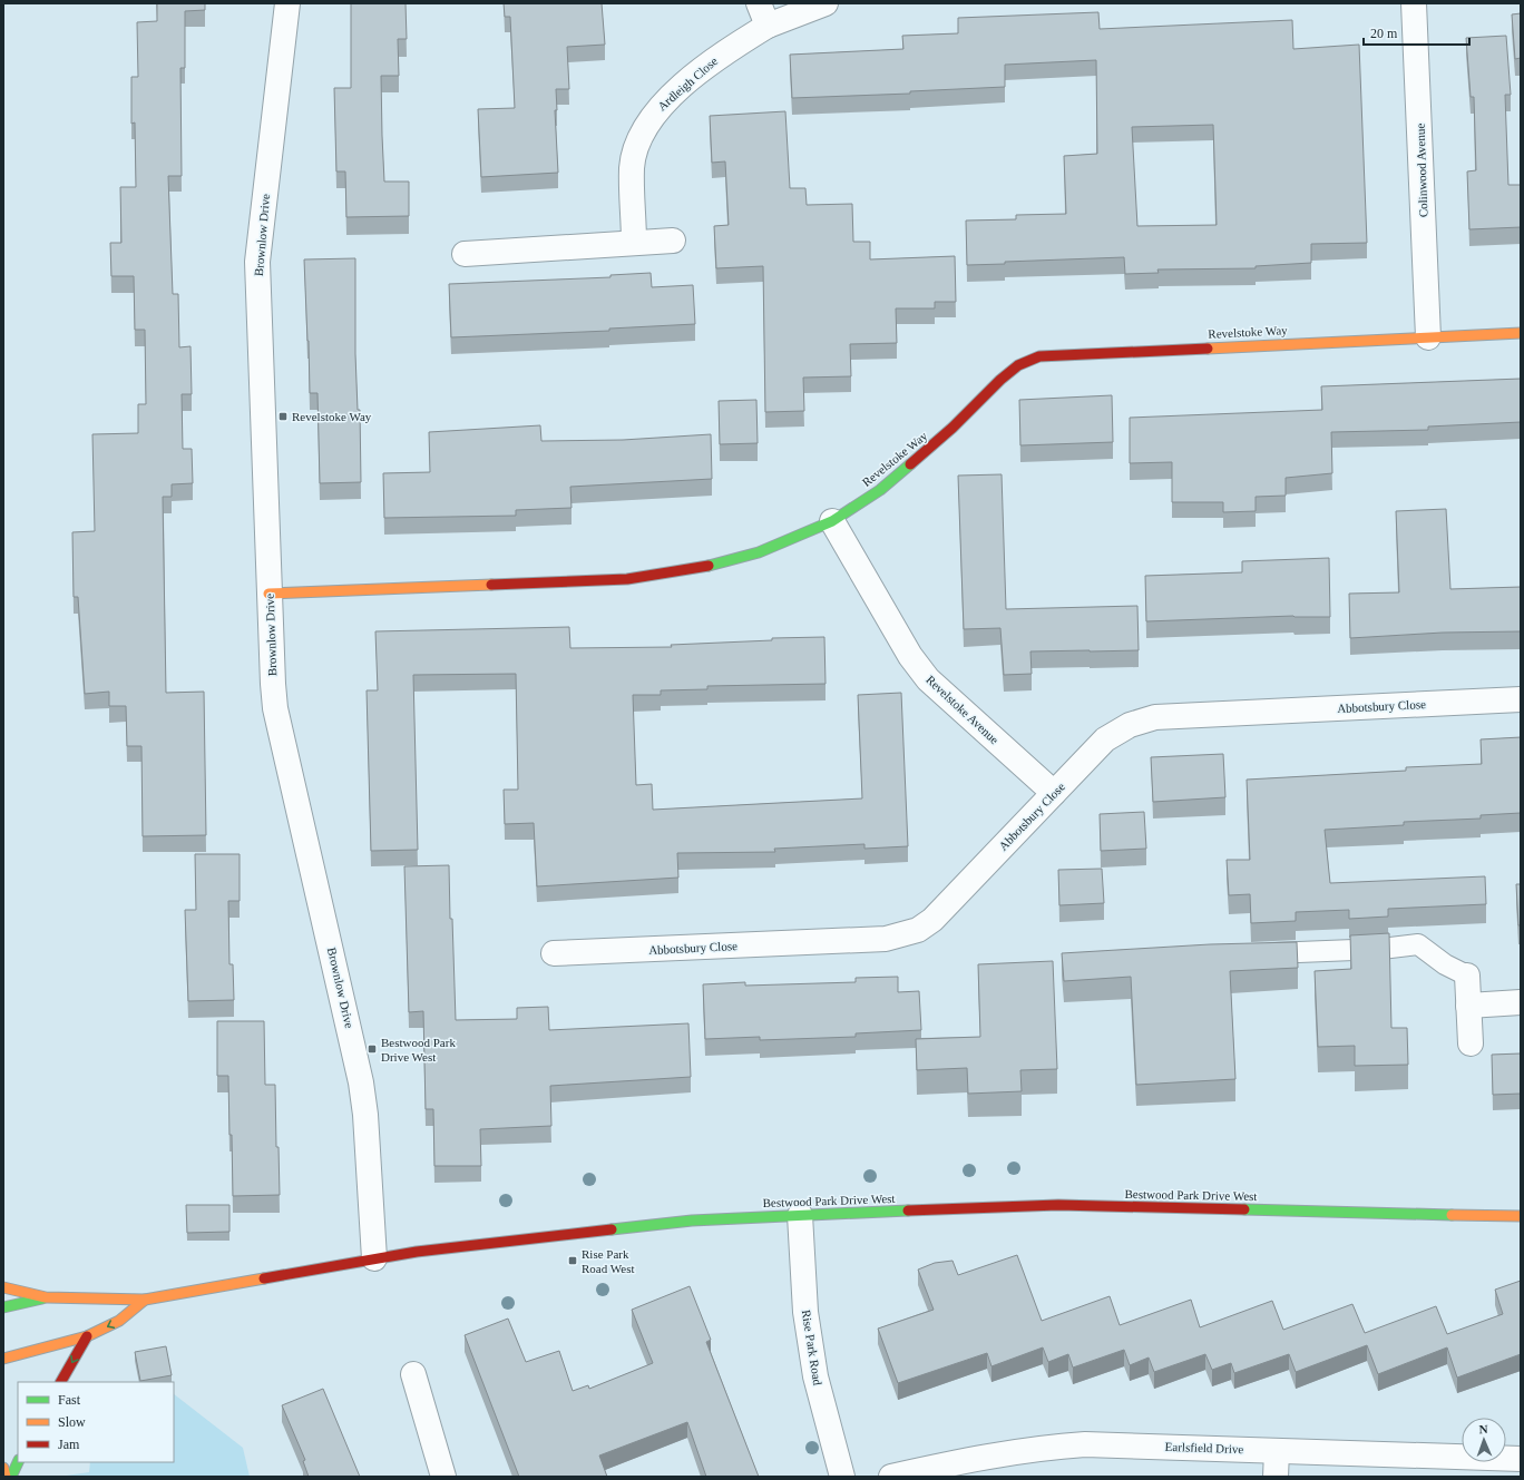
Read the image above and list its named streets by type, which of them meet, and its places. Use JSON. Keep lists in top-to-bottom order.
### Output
{
  "streets": {
    "street": [
      "Ardleigh Close",
      "Colinwood Avenue",
      "Brownlow Drive",
      "Revelstoke Way",
      "Abbotsbury Close",
      "Revelstoke Avenue",
      "Bestwood Park Drive West",
      "Rise Park Road",
      "Earlsfield Drive"
    ]
  },
  "crossings": [
    ["Colinwood Avenue", "Revelstoke Way"],
    ["Brownlow Drive", "Revelstoke Way"],
    ["Brownlow Drive", "Bestwood Park Drive West"],
    ["Revelstoke Way", "Revelstoke Avenue"],
    ["Abbotsbury Close", "Revelstoke Avenue"],
    ["Bestwood Park Drive West", "Rise Park Road"]
  ],
  "places": {
    "transit": ["Revelstoke Way", "Bestwood Park Drive West", "Rise Park Road West"]
  },
  "legend": ["Fast", "Slow", "Jam"],
  "scale_bar": "20 m",
  "north": "top"
}
